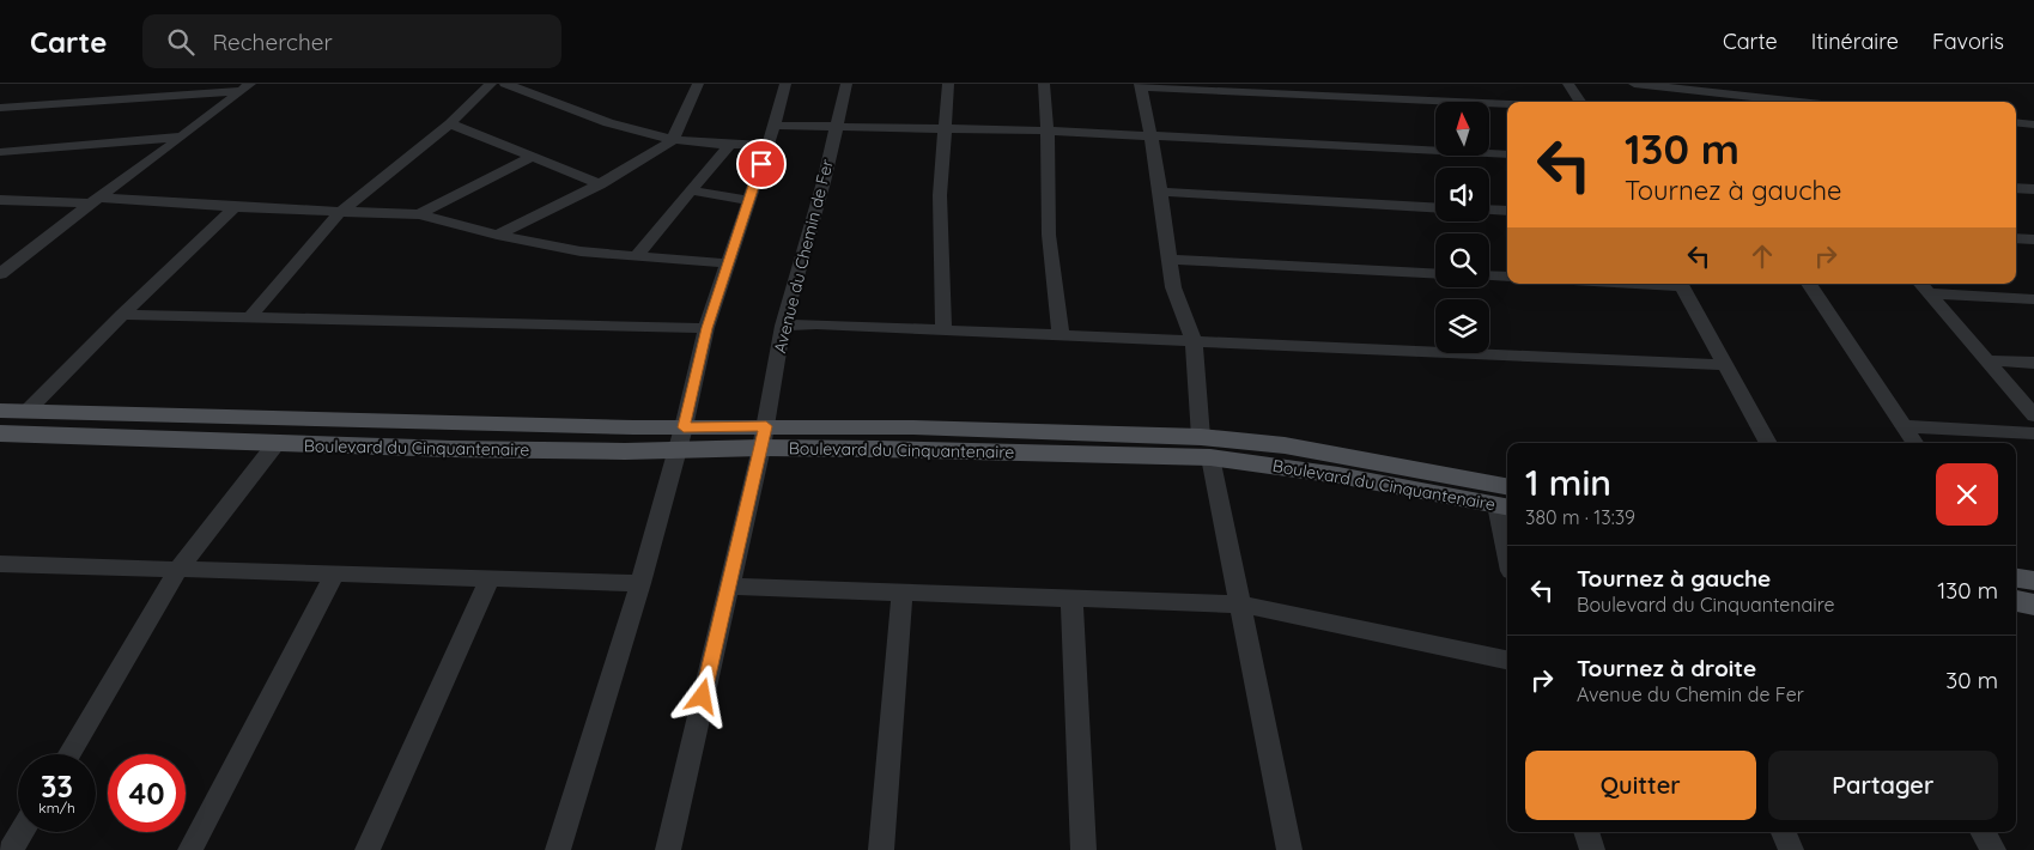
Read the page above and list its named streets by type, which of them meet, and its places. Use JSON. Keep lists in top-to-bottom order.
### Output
{
  "streets": {
    "main road": ["Boulevard du Cinquantenaire"],
    "street": ["Avenue du Chemin de Fer"]
  },
  "crossings": [
    ["Avenue du Chemin de Fer", "Boulevard du Cinquantenaire"]
  ],
  "north": "top",
  "page": {
    "header": "Carte",
    "search": "Rechercher",
    "nav": ["Carte", "Itinéraire", "Favoris"],
    "turn": ["130 m", "Tournez à gauche"],
    "heading": ["1 min", "380 m · 13:39"],
    "list": [
      {
        "name": "Tournez à gauche",
        "note": "Boulevard du Cinquantenaire",
        "value": "130 m"
      },
      {
        "name": "Tournez à droite",
        "note": "Avenue du Chemin de Fer",
        "value": "30 m"
      }
    ],
    "buttons": ["Quitter", "Partager"],
    "speed": "33 km/h",
    "limit": "40"
  }
}
